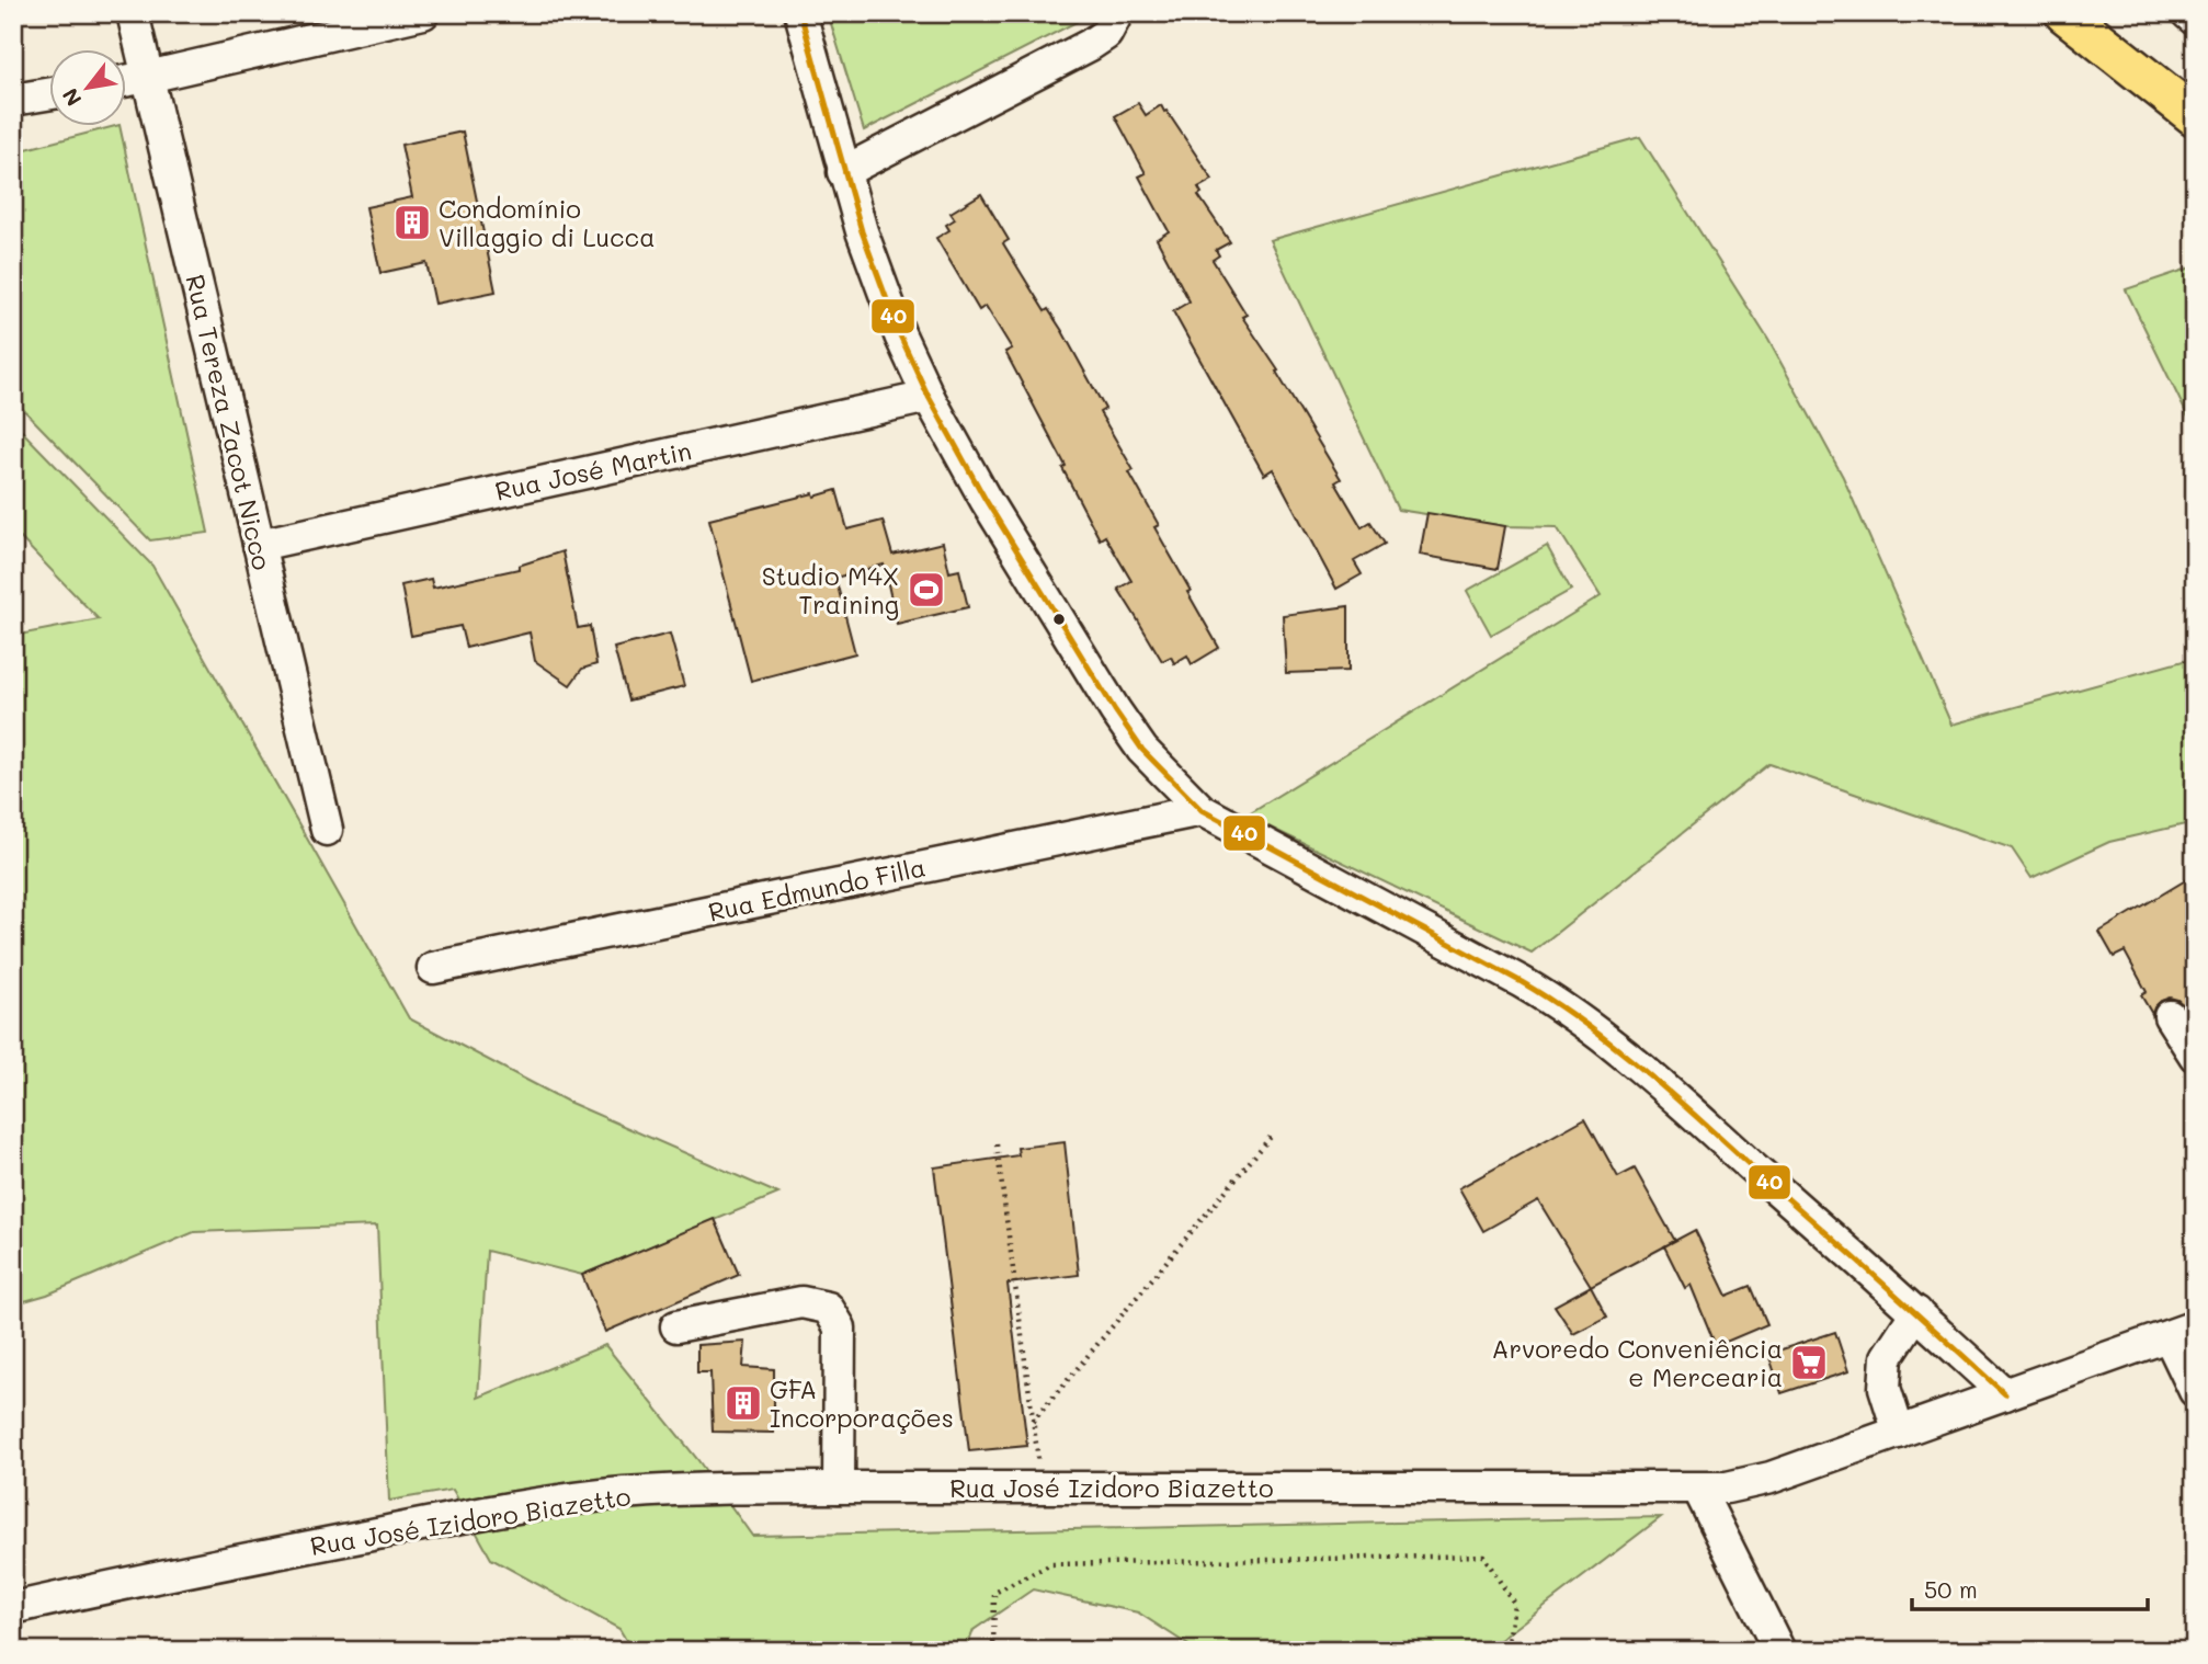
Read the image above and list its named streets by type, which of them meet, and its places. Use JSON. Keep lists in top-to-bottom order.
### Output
{
  "streets": {
    "street": [
      "Rua Tereza Zacot Nicco",
      "Rua José Martin",
      "Rua Edmundo Filla",
      "Rua José Izidoro Biazetto"
    ]
  },
  "crossings": [
    ["Rua Tereza Zacot Nicco", "Rua José Martin"]
  ],
  "places": {
    "building": ["Condomínio Villaggio di Lucca", "GFA Incorporações"],
    "sports": ["Studio M4X Training"],
    "supermarket": ["Arvoredo Conveniência e Mercearia"]
  },
  "lines": ["transit line 40"],
  "scale_bar": "50 m",
  "north": "bottom left"
}
